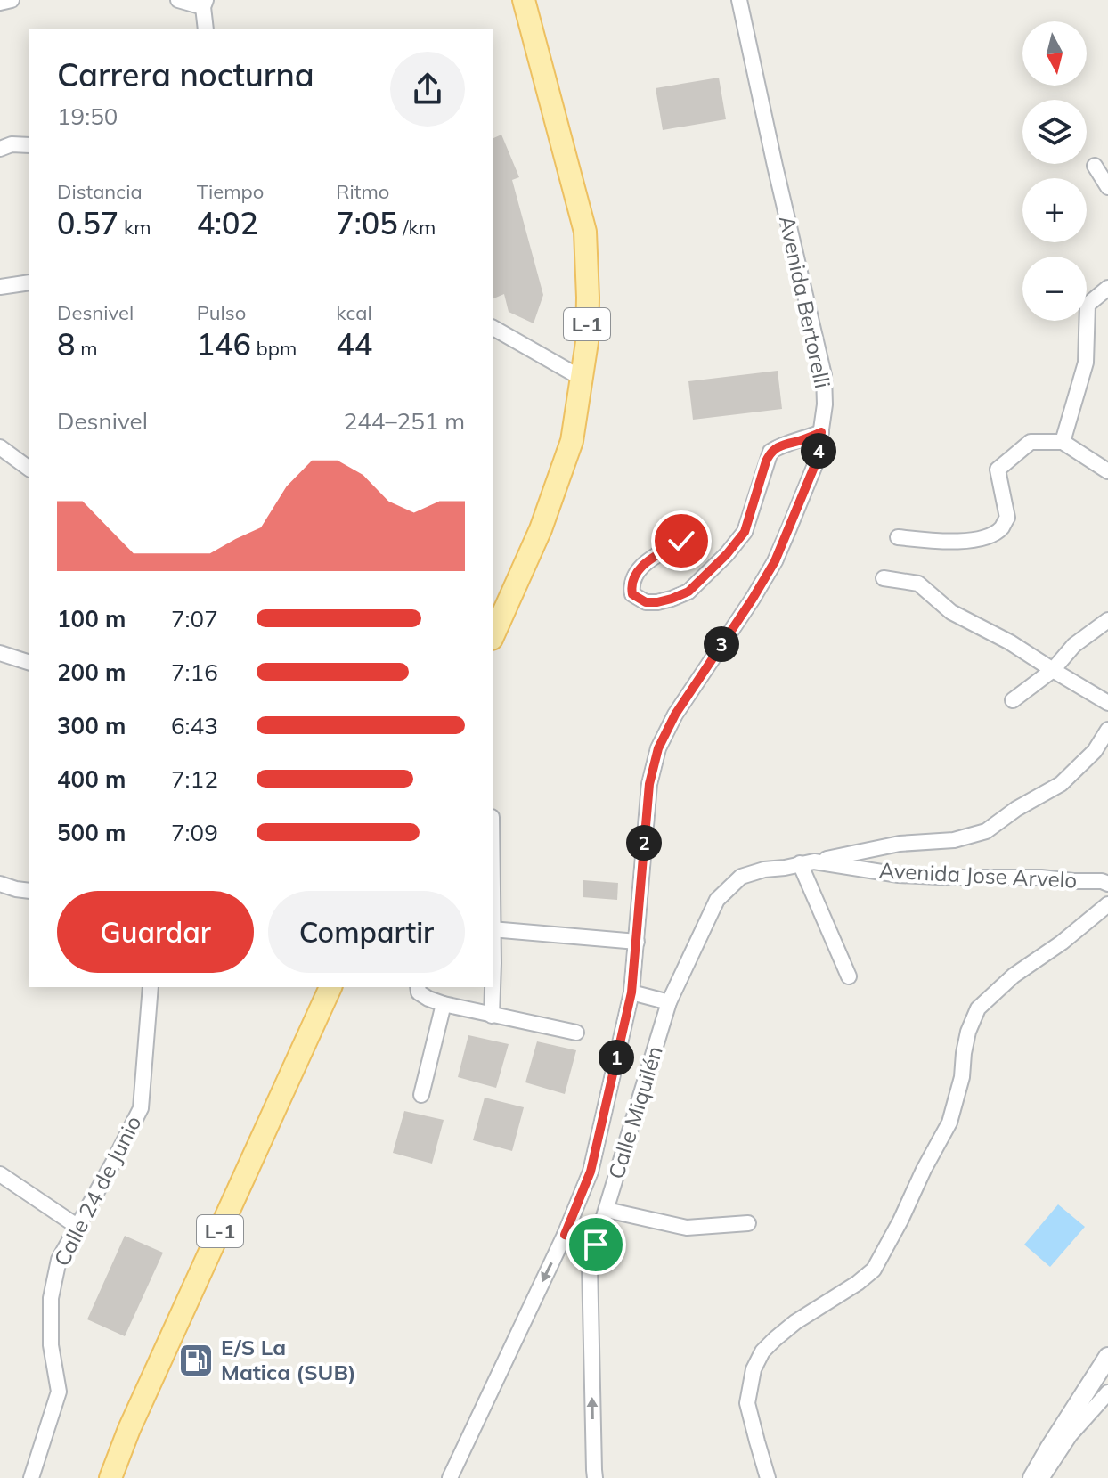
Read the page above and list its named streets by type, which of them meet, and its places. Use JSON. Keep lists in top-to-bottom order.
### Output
{
  "streets": {
    "main road": ["L-1"],
    "street": [
      "Avenida Bertorelli",
      "Avenida Jose Arvelo",
      "Calle Miquilén",
      "Calle 24 de Junio"
    ]
  },
  "crossings": [
    ["Avenida Jose Arvelo", "Calle Miquilén"]
  ],
  "one_way": ["Calle Miquilén"],
  "places": {
    "fuel station": ["E/S La Matica (SUB)"]
  },
  "north": "bottom",
  "page": {
    "map_buttons": ["+", "−"],
    "heading": ["Carrera nocturna", "19:50"],
    "stats": [
      ["Distancia", "0.57 km"],
      ["Tiempo", "4:02"],
      ["Ritmo", "7:05 /km"],
      ["Desnivel", "8 m"],
      ["Pulso", "146 bpm"],
      ["kcal", "44"]
    ],
    "chart": ["Desnivel", "244–251 m"],
    "pins": [
      "4",
      "3",
      "2",
      "1"
    ],
    "list": [
      {
        "name": "100 m",
        "note": "7:07"
      },
      {
        "name": "200 m",
        "note": "7:16"
      },
      {
        "name": "300 m",
        "note": "6:43"
      },
      {
        "name": "400 m",
        "note": "7:12"
      },
      {
        "name": "500 m",
        "note": "7:09"
      }
    ],
    "buttons": ["Guardar", "Compartir"]
  }
}
